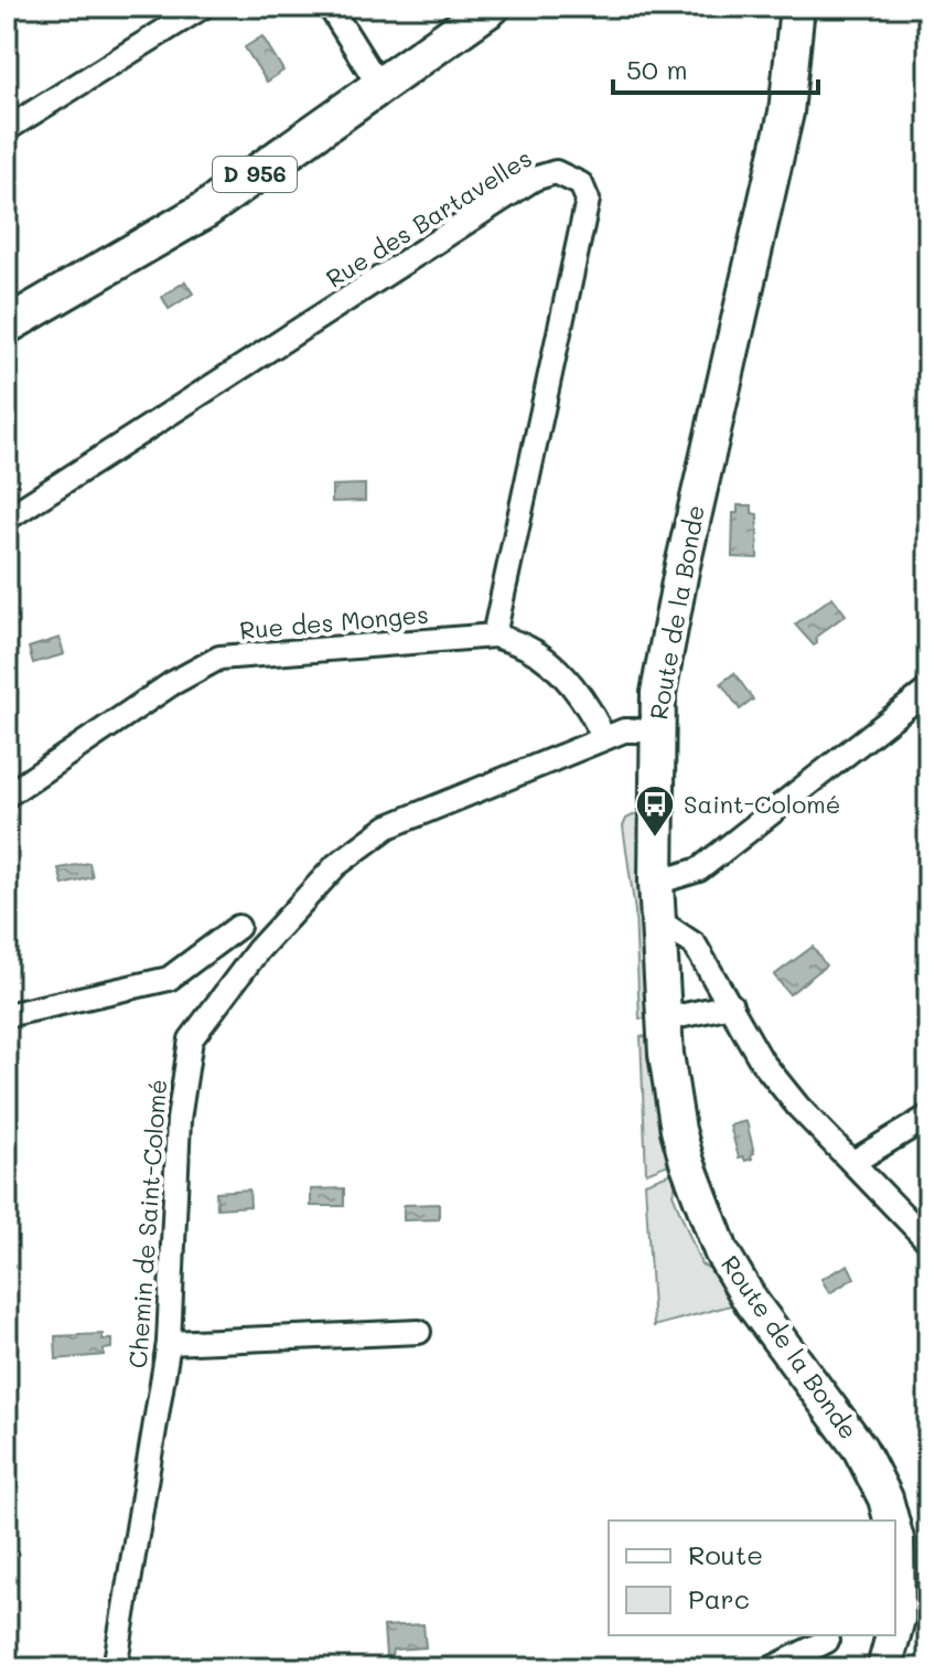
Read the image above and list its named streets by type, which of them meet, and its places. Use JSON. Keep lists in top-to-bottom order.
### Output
{
  "streets": {
    "main road": ["D 956", "Route de la Bonde"],
    "street": ["Rue des Bartavelles", "Rue des Monges", "Chemin de Saint-Colomé"]
  },
  "crossings": [
    ["Rue des Bartavelles", "Rue des Monges"],
    ["Route de la Bonde", "Chemin de Saint-Colomé"]
  ],
  "places": {
    "bus stop": ["Saint-Colomé"]
  },
  "legend": ["Route", "Parc"],
  "scale_bar": "50 m"
}
